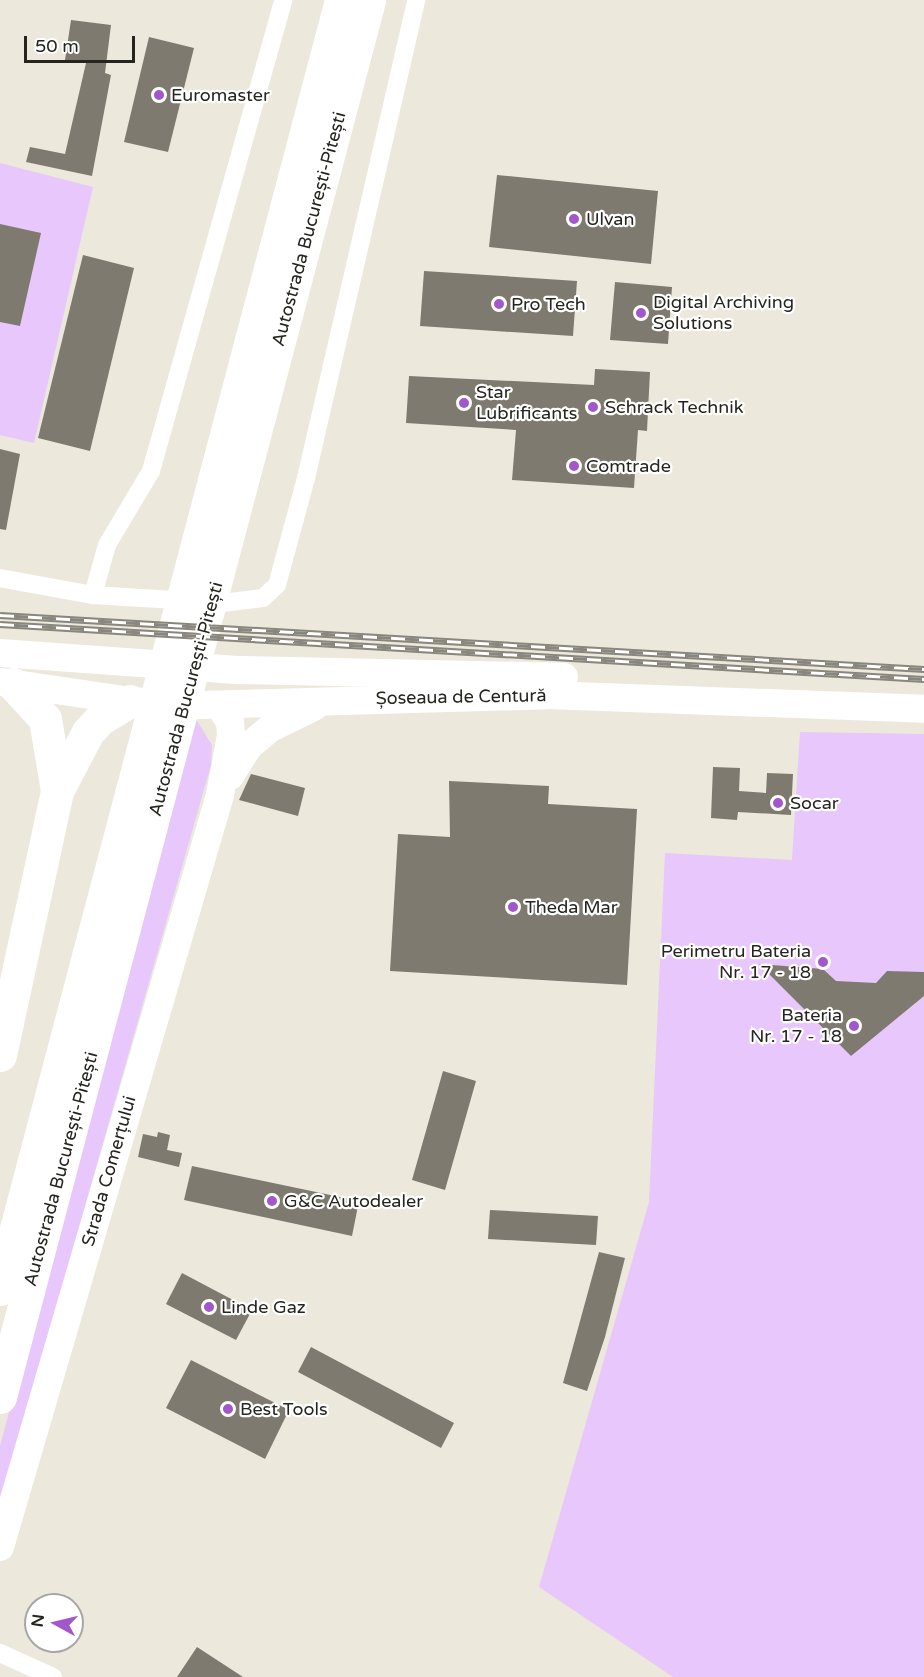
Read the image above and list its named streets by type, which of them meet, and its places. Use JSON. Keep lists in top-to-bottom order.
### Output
{
  "streets": {
    "highway": ["Autostrada București-Pitești"],
    "main road": ["Șoseaua de Centură", "Strada Comerțului"]
  },
  "places": [
    "Euromaster",
    "Ulvan",
    "Pro Tech",
    "Digital Archiving Solutions",
    "Star Lubrificants",
    "Schrack Technik",
    "Comtrade",
    "Socar",
    "Theda Mar",
    "Perimetru Bateria Nr. 17 - 18",
    "Bateria Nr. 17 - 18",
    "G&C Autodealer",
    "Linde Gaz",
    "Best Tools"
  ],
  "scale_bar": "50 m",
  "north": "left"
}
